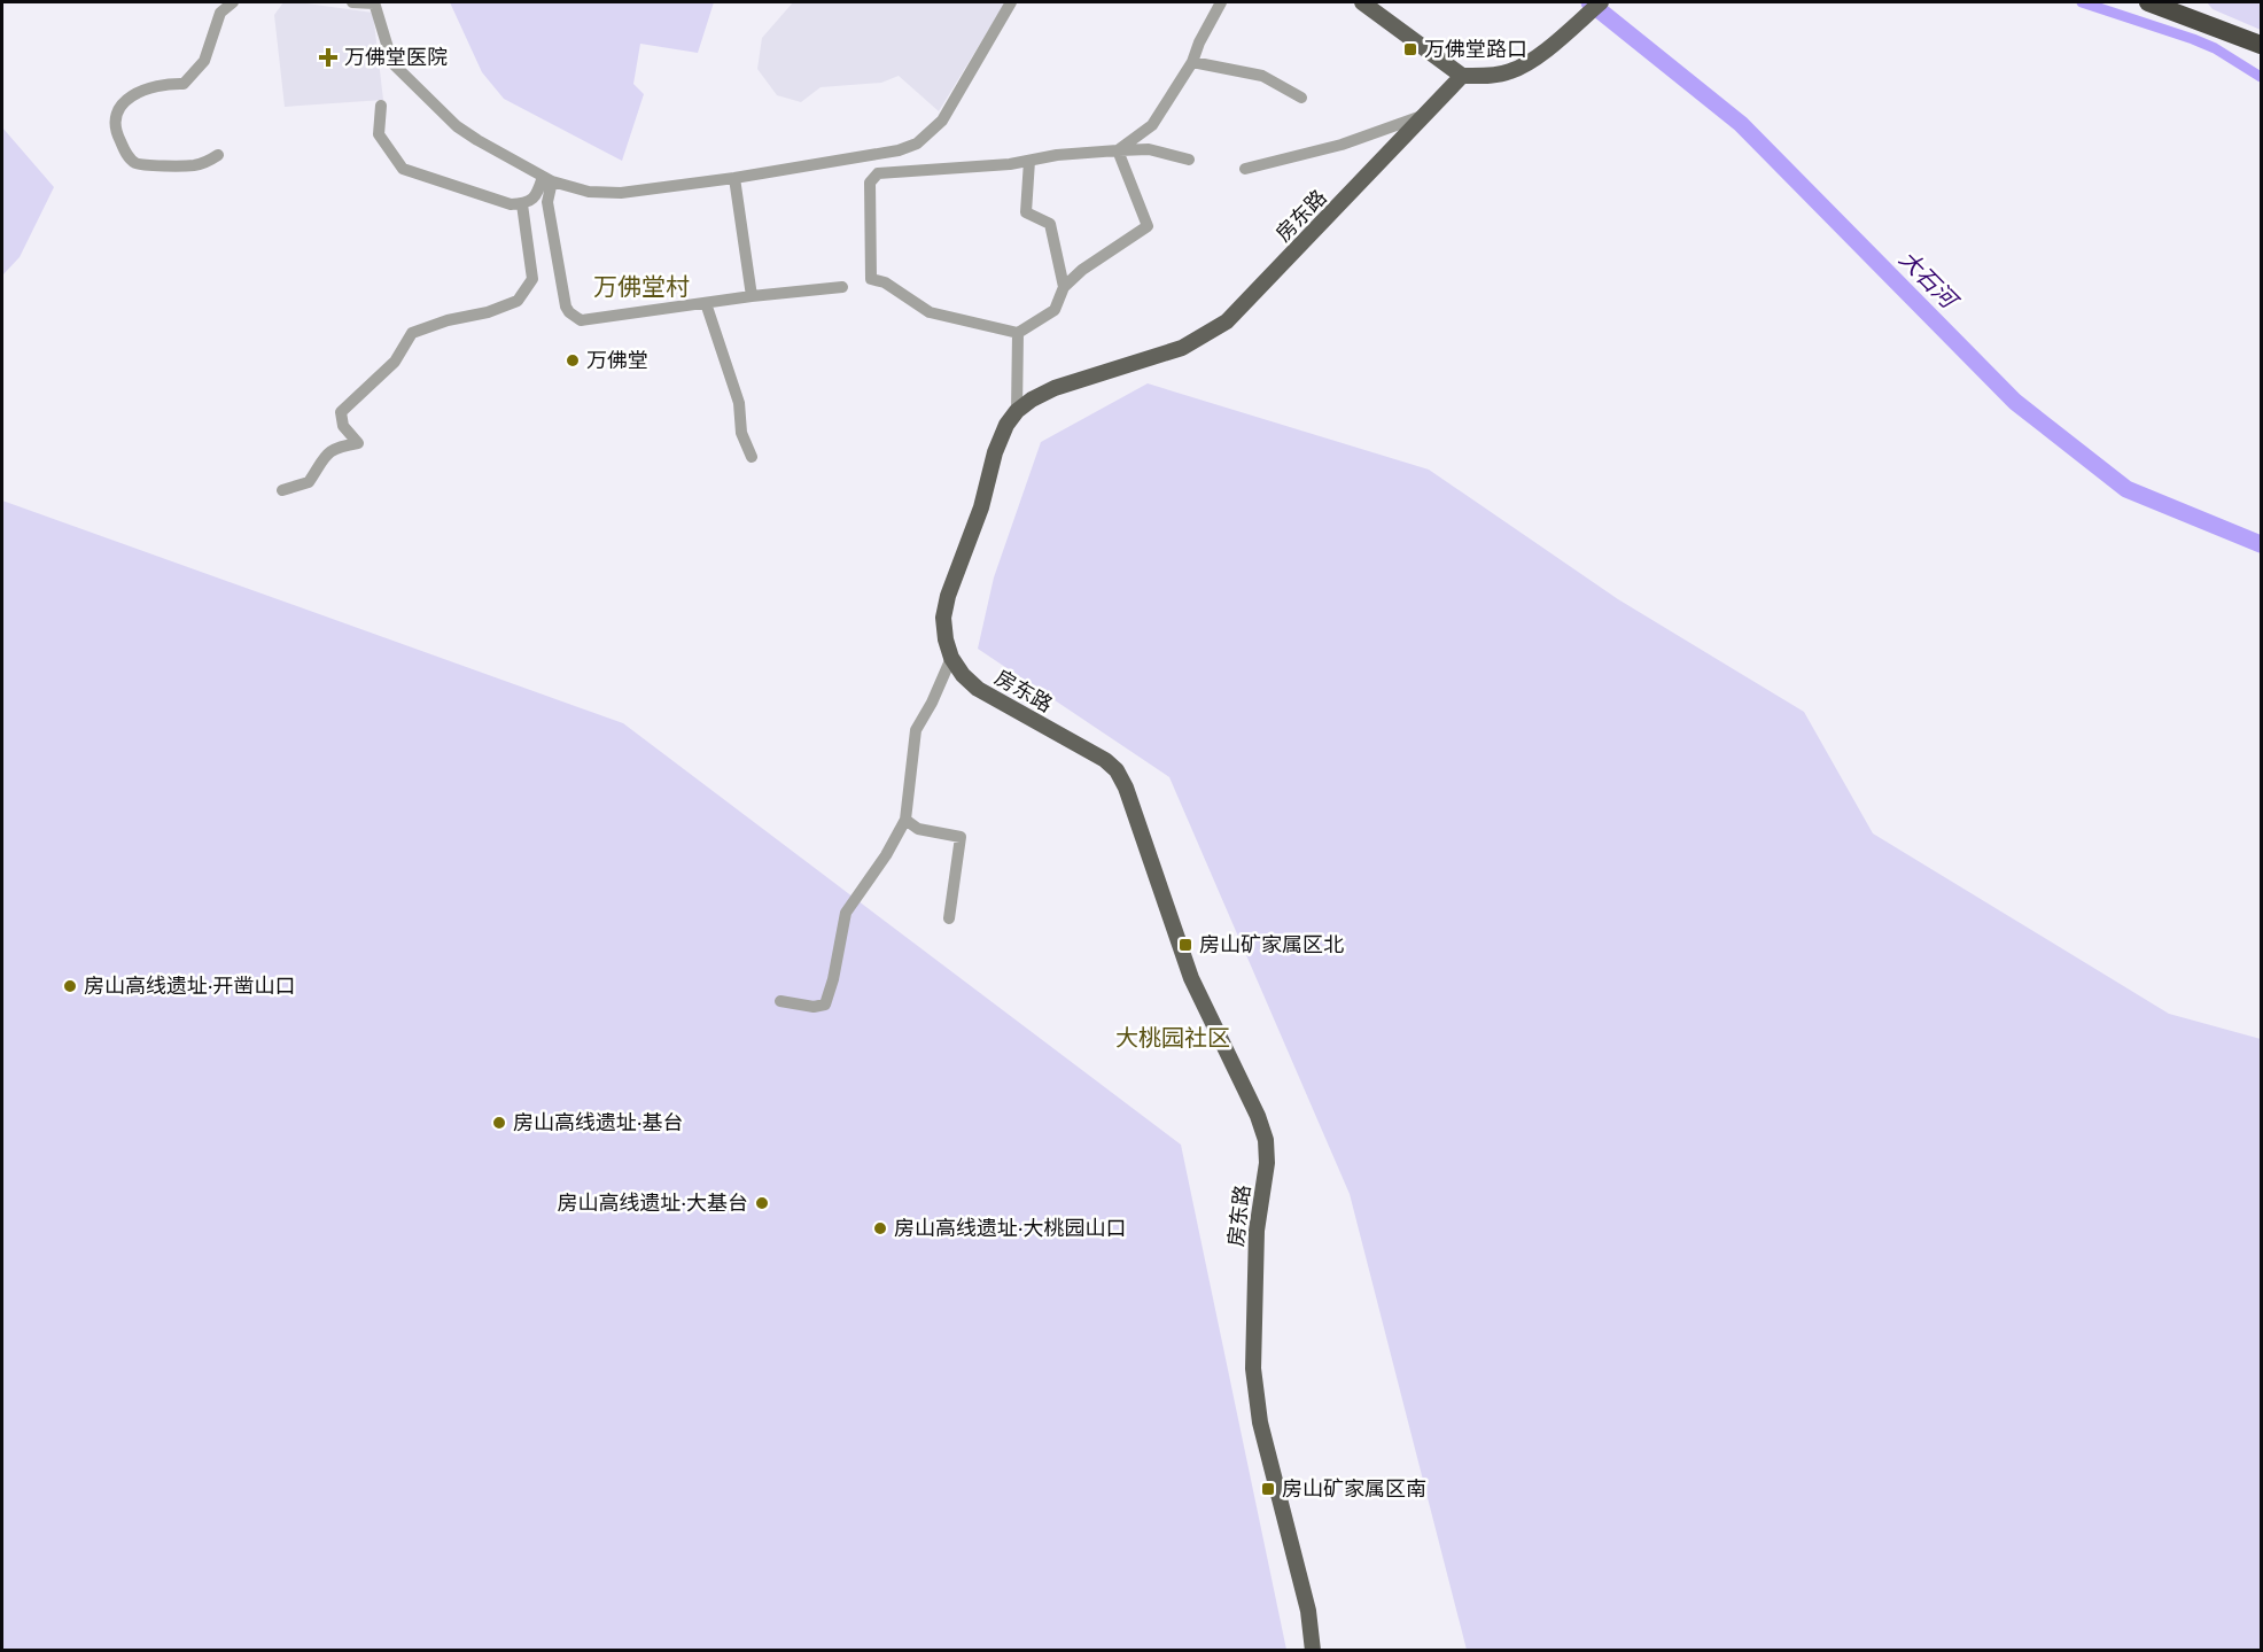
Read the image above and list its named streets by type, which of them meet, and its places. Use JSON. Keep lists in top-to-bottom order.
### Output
{
  "streets": {
    "main road": ["房东路"]
  },
  "districts": ["万佛堂村", "大桃园社区"],
  "water": ["大石河"],
  "places": {
    "transit": ["万佛堂路口", "房山矿家属区北", "房山矿家属区南"],
    "health": ["万佛堂医院"],
    "other": [
      "万佛堂",
      "房山高线遗址·开凿山口",
      "房山高线遗址·基台",
      "房山高线遗址·大基台",
      "房山高线遗址·大桃园山口"
    ]
  }
}
